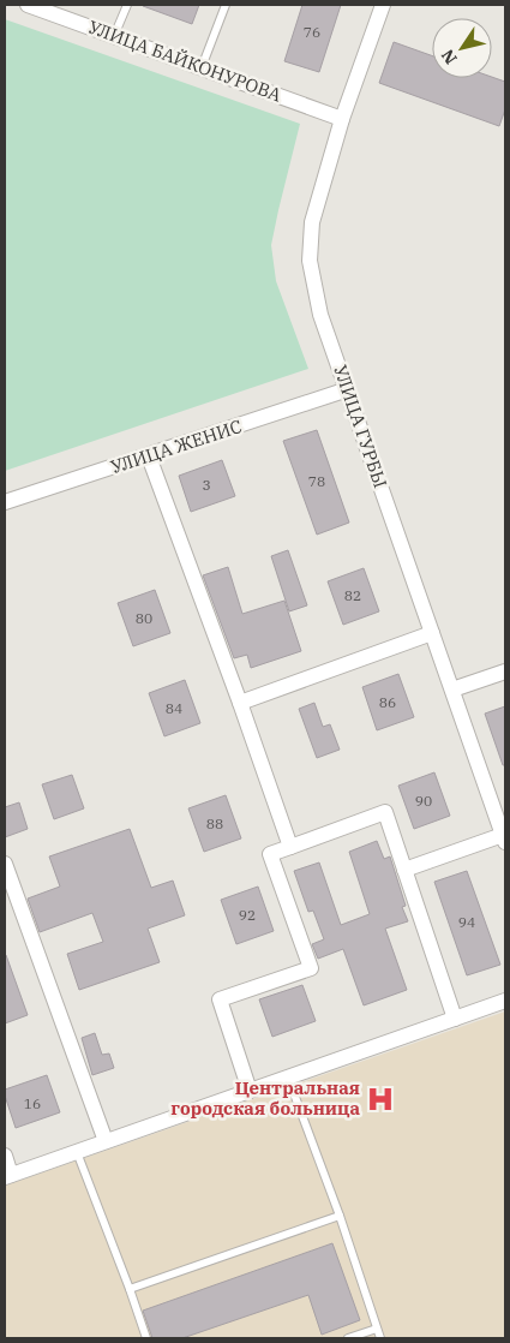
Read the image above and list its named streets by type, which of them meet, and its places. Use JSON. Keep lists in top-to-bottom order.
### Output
{
  "streets": {
    "street": ["УЛИЦА БАЙКОНУРОВА", "УЛИЦА ГУРБЫ", "УЛИЦА ЖЕНИС"]
  },
  "crossings": [
    ["УЛИЦА БАЙКОНУРОВА", "УЛИЦА ГУРБЫ"],
    ["УЛИЦА ГУРБЫ", "УЛИЦА ЖЕНИС"]
  ],
  "places": {
    "hospital": ["Центральная городская больница"]
  },
  "house_numbers": [
    "76",
    "78",
    "3",
    "82",
    "80",
    "86",
    "84",
    "90",
    "88",
    "92",
    "94",
    "16"
  ],
  "north": "bottom left"
}
